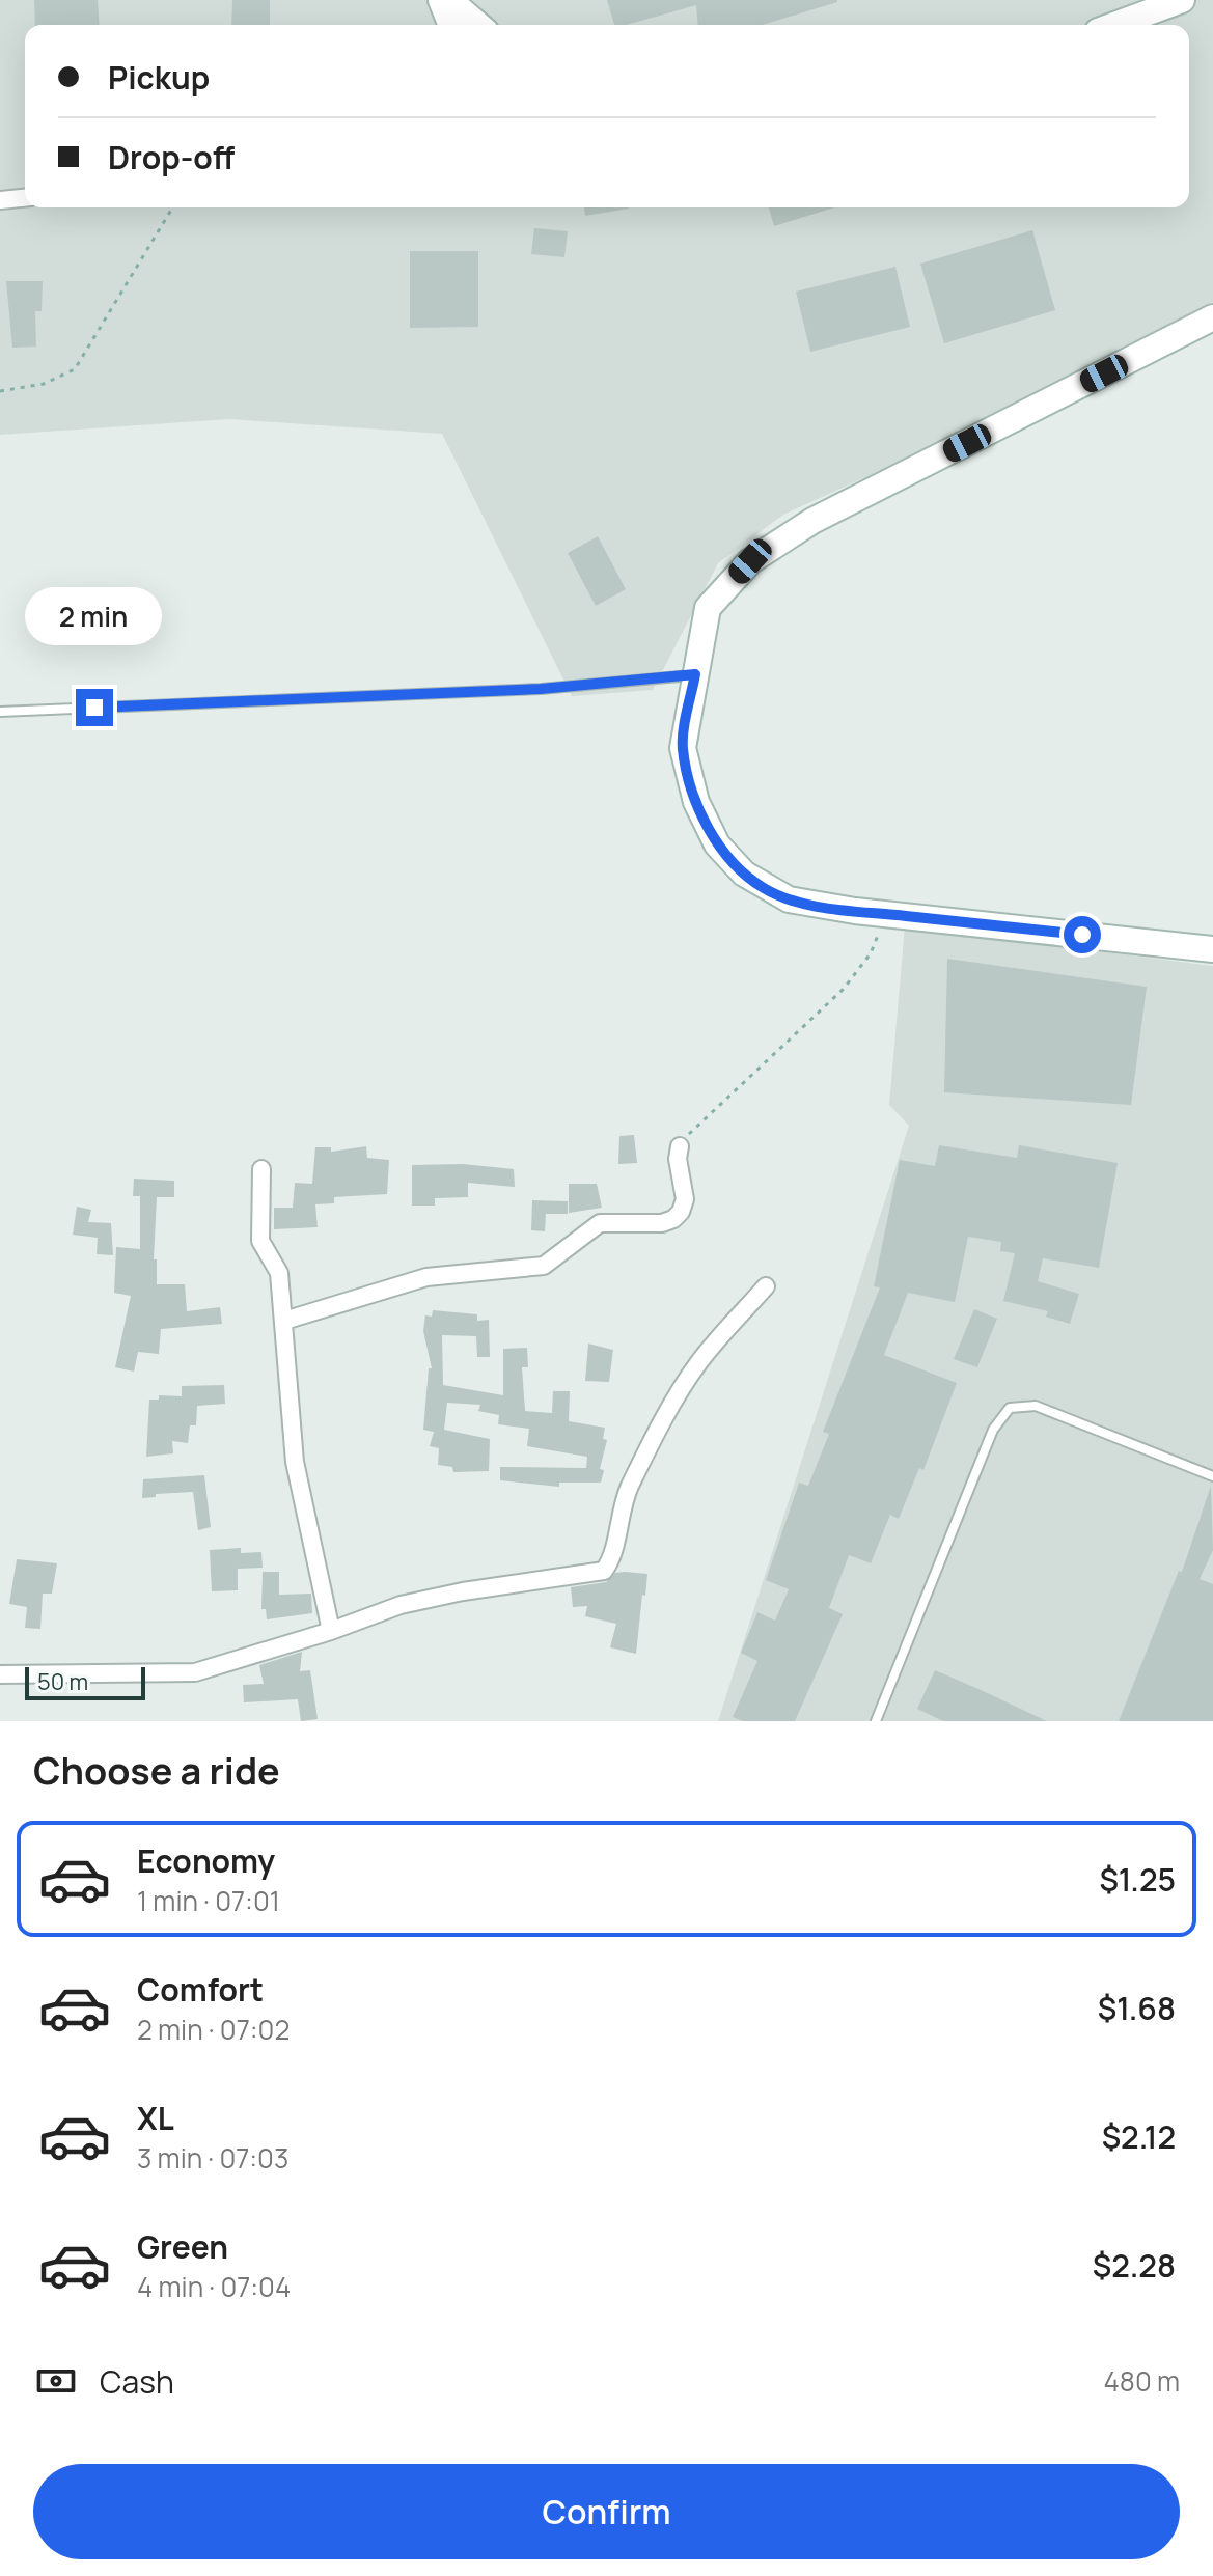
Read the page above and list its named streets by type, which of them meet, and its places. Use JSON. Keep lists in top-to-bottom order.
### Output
{
  "scale_bar": "50 m",
  "page": {
    "banner": ["Pickup", "Drop-off"],
    "bubble": "2 min",
    "scale": "50 m",
    "heading": "Choose a ride",
    "list": [
      {
        "name": "Economy",
        "note": "1 min · 07:01",
        "value": "$1.25"
      },
      {
        "name": "Comfort",
        "note": "2 min · 07:02",
        "value": "$1.68"
      },
      {
        "name": "XL",
        "note": "3 min · 07:03",
        "value": "$2.12"
      },
      {
        "name": "Green",
        "note": "4 min · 07:04",
        "value": "$2.28"
      }
    ],
    "pay": ["Cash", "480 m"],
    "buttons": "Confirm"
  }
}
